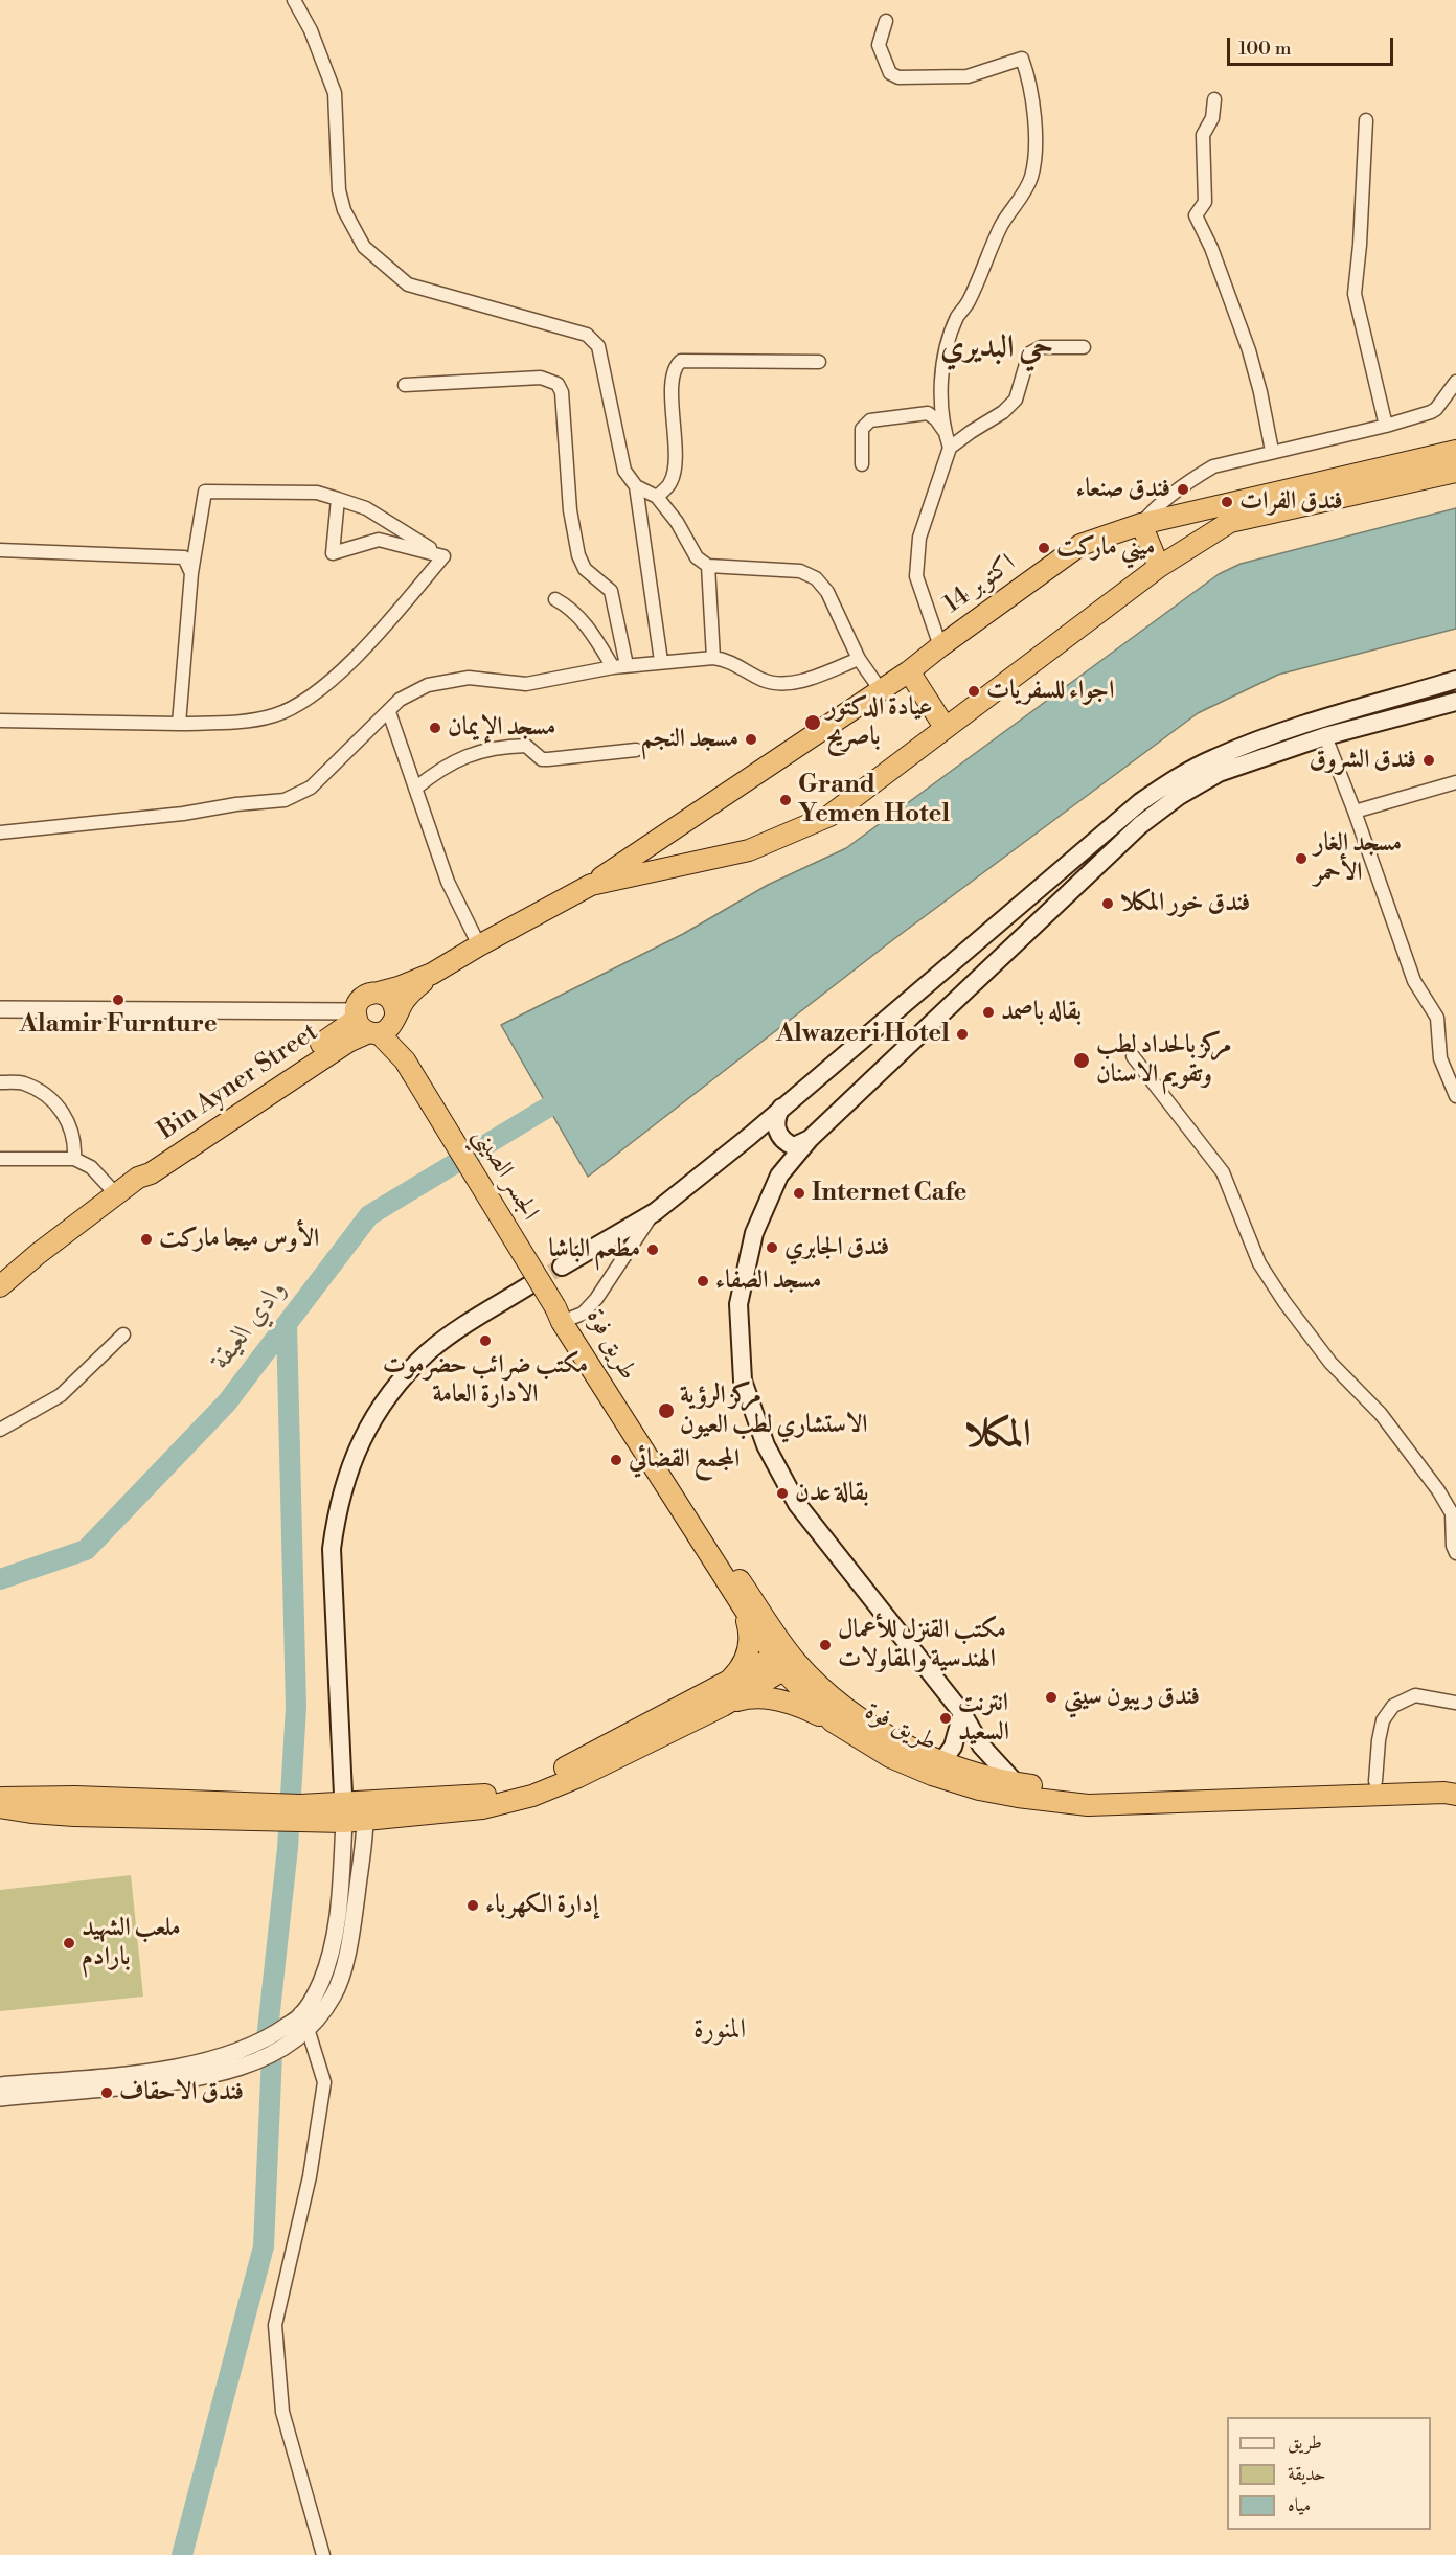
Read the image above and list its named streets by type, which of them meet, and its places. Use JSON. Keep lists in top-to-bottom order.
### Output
{
  "streets": {
    "highway": [
      "14 اكتوبر",
      "Bin Ayner Street",
      "الجسر الصيني",
      "طريق فوة"
    ]
  },
  "crossings": [
    ["Bin Ayner Street", "الجسر الصيني"],
    ["الجسر الصيني", "طريق فوة"]
  ],
  "districts": ["حي البديري", "المكلا", "المنورة"],
  "water": ["وادي العيقة"],
  "places": [
    "فندق صنعاء",
    "فندق الفرات",
    "ميني ماركت",
    "اجواء للسفريات",
    "عيادة الدكتور باصريح",
    "مسجد الإيمان",
    "مسجد النجم",
    "فندق الشروق",
    "Grand Yemen Hotel",
    "مسجد الغار الأحمر",
    "فندق خور المكلا",
    "Alamir Furnture",
    "بقاله باصمد",
    "Alwazeri Hotel",
    "مركز بالحداد لطب وتقويم الاسنان",
    "Internet Cafe",
    "الأوس ميجا ماركت",
    "فندق الجابري",
    "مطعم الباشا",
    "مسجد الصفاء",
    "مكتب ضرائب حضرموت الادارة العامة",
    "مركز الرؤية الاستشاري لطب العيون",
    "المجمع القضائي",
    "بقالة عدن",
    "مكتب القنزل للأعمال الهندسية والمقاولات",
    "فندق ريبون سيتي",
    "انترنت السعيد",
    "إدارة الكهرباء",
    "ملعب الشهيد بارادم",
    "فندق الاحقاف"
  ],
  "legend": ["طريق", "حديقة", "مياه"],
  "scale_bar": "100 m"
}
